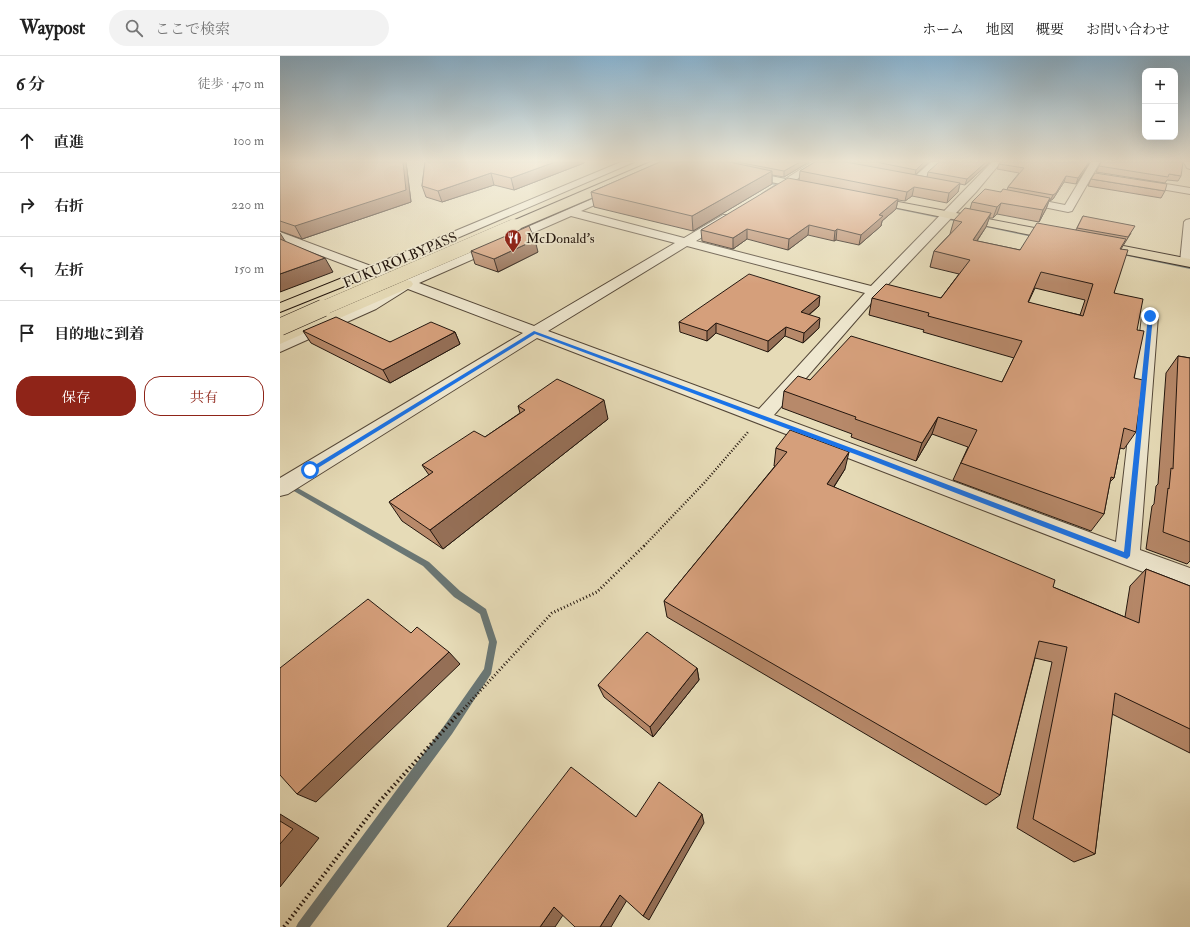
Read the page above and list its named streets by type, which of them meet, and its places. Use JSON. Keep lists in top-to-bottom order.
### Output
{
  "streets": {
    "main road": ["FUKUROI BYPASS"]
  },
  "places": {
    "restaurant": ["McDonald's"]
  },
  "page": {
    "header": "Waypost",
    "search": "ここで検索",
    "nav": [
      "ホーム",
      "地図",
      "概要",
      "お問い合わせ"
    ],
    "heading": ["6 分", "徒歩 · 470 m"],
    "map_buttons": ["+", "−"],
    "list": [
      ["直進", "100 m"],
      ["右折", "220 m"],
      ["左折", "150 m"],
      "目的地に到着"
    ],
    "buttons": ["保存", "共有"]
  }
}
